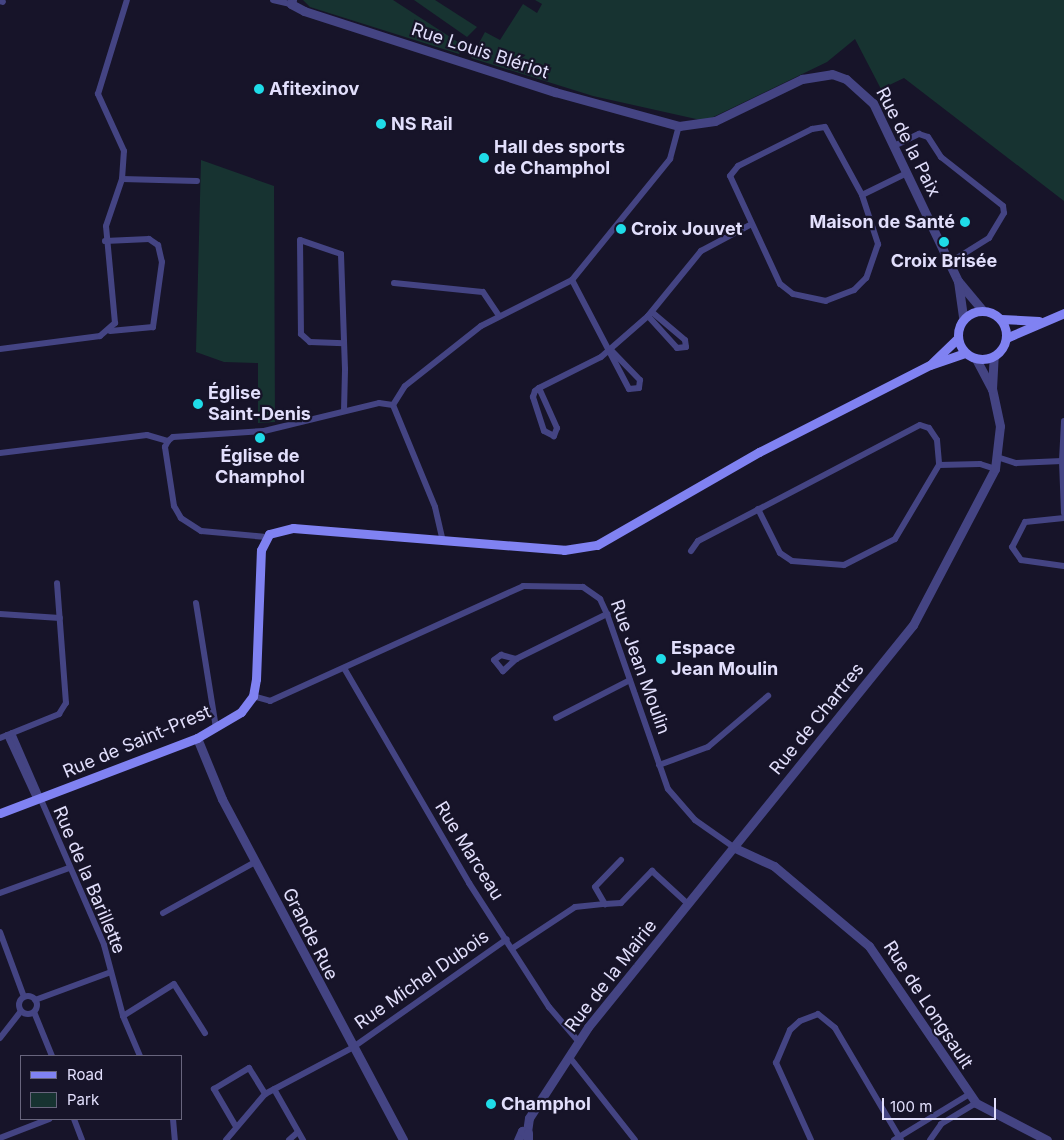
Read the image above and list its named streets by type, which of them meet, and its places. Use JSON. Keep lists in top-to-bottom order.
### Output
{
  "streets": {
    "main road": ["Rue de Saint-Prest"],
    "street": [
      "Rue Louis Blériot",
      "Rue de la Paix",
      "Rue Jean Moulin",
      "Rue de Chartres",
      "Rue Marceau",
      "Rue de la Barillette",
      "Grande Rue",
      "Rue de la Mairie",
      "Rue Michel Dubois",
      "Rue de Longsault"
    ]
  },
  "crossings": [
    ["Rue Louis Blériot", "Rue de la Paix"],
    ["Rue Jean Moulin", "Rue de Chartres"],
    ["Rue Jean Moulin", "Rue de Saint-Prest"],
    ["Rue Jean Moulin", "Rue Marceau"],
    ["Rue Jean Moulin", "Rue de la Mairie"],
    ["Rue Jean Moulin", "Rue de Longsault"],
    ["Rue de Chartres", "Rue de la Mairie"],
    ["Rue de Chartres", "Rue de Longsault"],
    ["Rue de Saint-Prest", "Rue de la Barillette"],
    ["Rue de Saint-Prest", "Grande Rue"],
    ["Rue Marceau", "Rue de la Mairie"],
    ["Rue Marceau", "Rue Michel Dubois"],
    ["Grande Rue", "Rue Michel Dubois"],
    ["Rue de la Mairie", "Rue de Longsault"]
  ],
  "places": [
    "Afitexinov",
    "NS Rail",
    "Hall des sports de Champhol",
    "Maison de Santé",
    "Croix Jouvet",
    "Croix Brisée",
    "Église Saint-Denis",
    "Église de Champhol",
    "Espace Jean Moulin",
    "Champhol"
  ],
  "legend": ["Road", "Park"],
  "scale_bar": "100 m"
}
